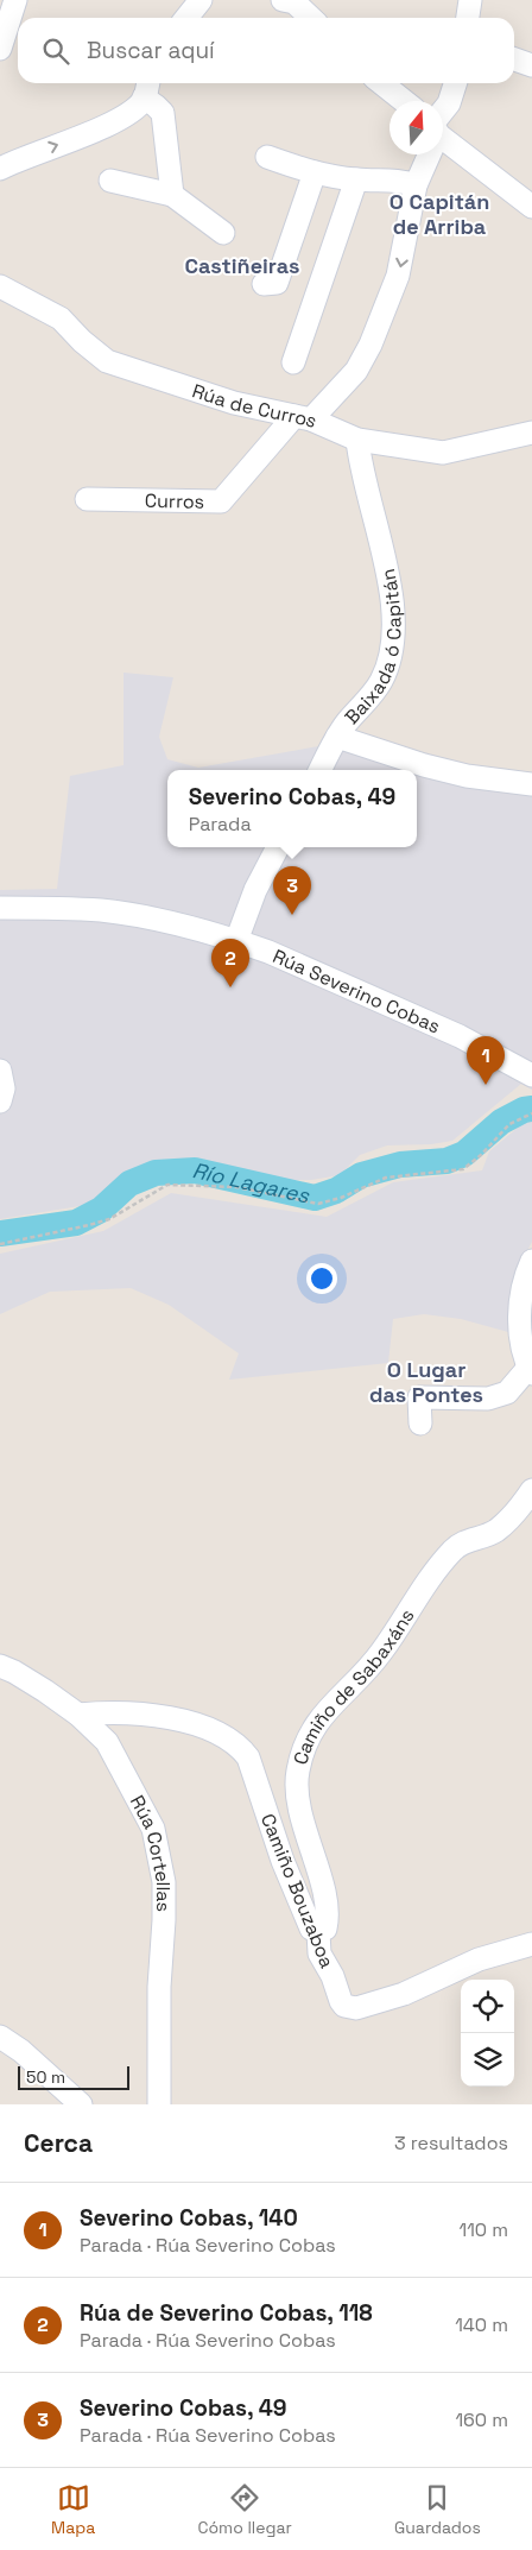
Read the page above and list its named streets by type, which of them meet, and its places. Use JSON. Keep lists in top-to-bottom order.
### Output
{
  "streets": {
    "street": [
      "Rúa de Curros",
      "Curros",
      "Baixada ó Capitán",
      "Rúa Severino Cobas",
      "Camiño de Sabaxáns",
      "Rúa Cortellas",
      "Camiño Bouzaboa"
    ]
  },
  "crossings": [
    ["Rúa de Curros", "Curros"],
    ["Rúa de Curros", "Baixada ó Capitán"],
    ["Camiño de Sabaxáns", "Camiño Bouzaboa"],
    ["Rúa Cortellas", "Camiño Bouzaboa"]
  ],
  "districts": ["O Capitán de Arriba", "Castiñeiras", "O Lugar das Pontes"],
  "water": ["Río Lagares"],
  "scale_bar": "50 m",
  "north": "top",
  "page": {
    "search": "Buscar aquí",
    "popup": ["Severino Cobas, 49", "Parada"],
    "pins": ["3", "2", "1"],
    "scale": "50 m",
    "heading": ["Cerca", "3 resultados"],
    "list": [
      {
        "mark": "1",
        "name": "Severino Cobas, 140",
        "note": "Parada · Rúa Severino Cobas",
        "value": "110 m"
      },
      {
        "mark": "2",
        "name": "Rúa de Severino Cobas, 118",
        "note": "Parada · Rúa Severino Cobas",
        "value": "140 m"
      },
      {
        "mark": "3",
        "name": "Severino Cobas, 49",
        "note": "Parada · Rúa Severino Cobas",
        "value": "160 m"
      }
    ],
    "nav": ["Mapa", "Cómo llegar", "Guardados"]
  }
}
